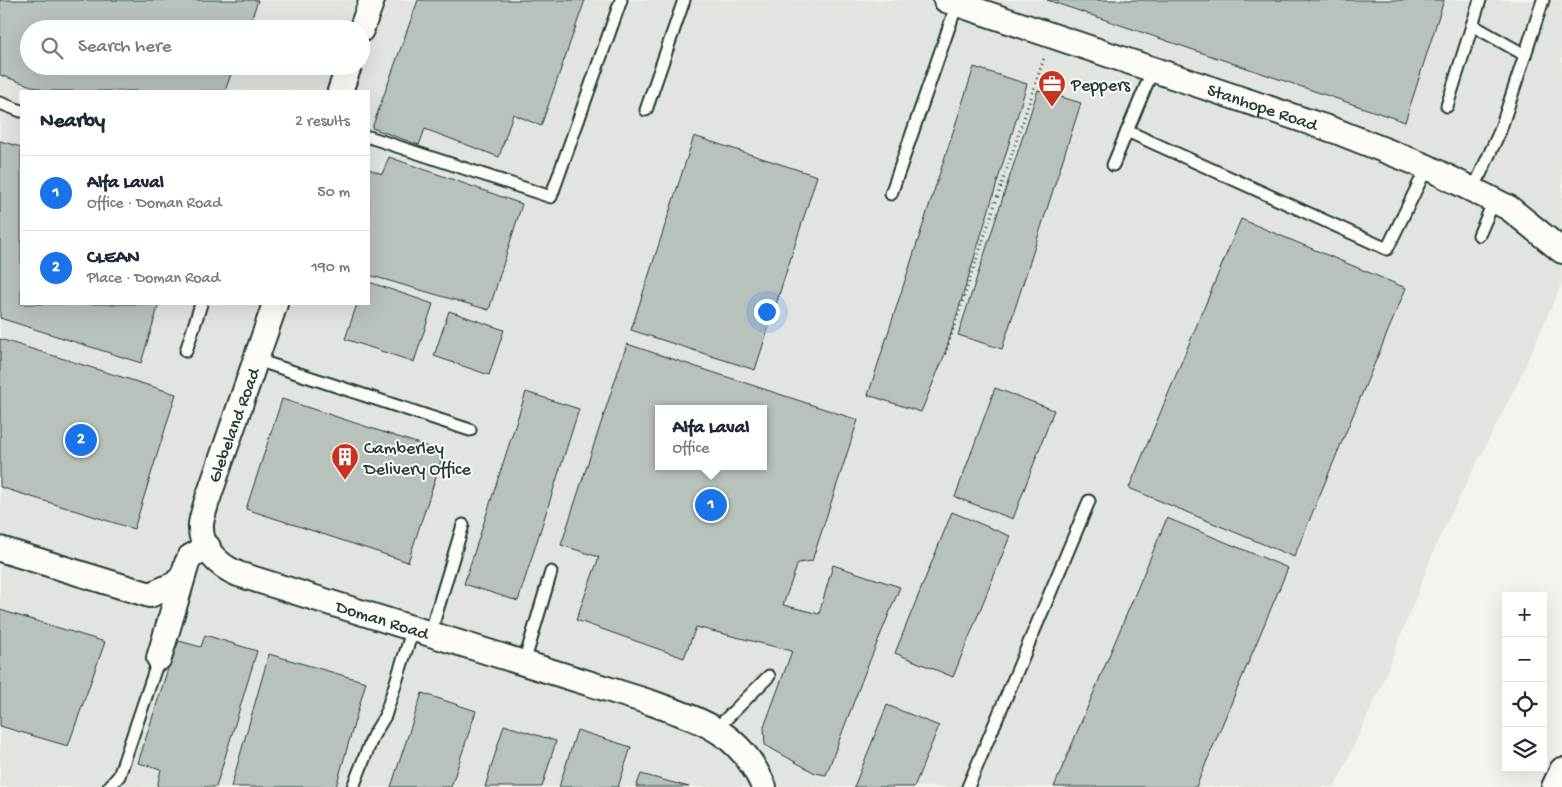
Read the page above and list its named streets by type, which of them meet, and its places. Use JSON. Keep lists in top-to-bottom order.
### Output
{
  "streets": {
    "street": ["Stanhope Road", "Glebeland Road", "Doman Road"]
  },
  "crossings": [
    ["Glebeland Road", "Doman Road"]
  ],
  "places": {
    "office": ["Peppers"],
    "building": ["Camberley Delivery Office"]
  },
  "page": {
    "search": "Search here",
    "heading": ["Nearby", "2 results"],
    "list": [
      {
        "mark": "1",
        "name": "Alfa Laval",
        "note": "Office · Doman Road",
        "value": "50 m"
      },
      {
        "mark": "2",
        "name": "CLEAN",
        "note": "Place · Doman Road",
        "value": "190 m"
      }
    ],
    "popup": ["Alfa Laval", "Office"],
    "pins": ["2", "1"],
    "map_buttons": ["+", "−"]
  }
}
